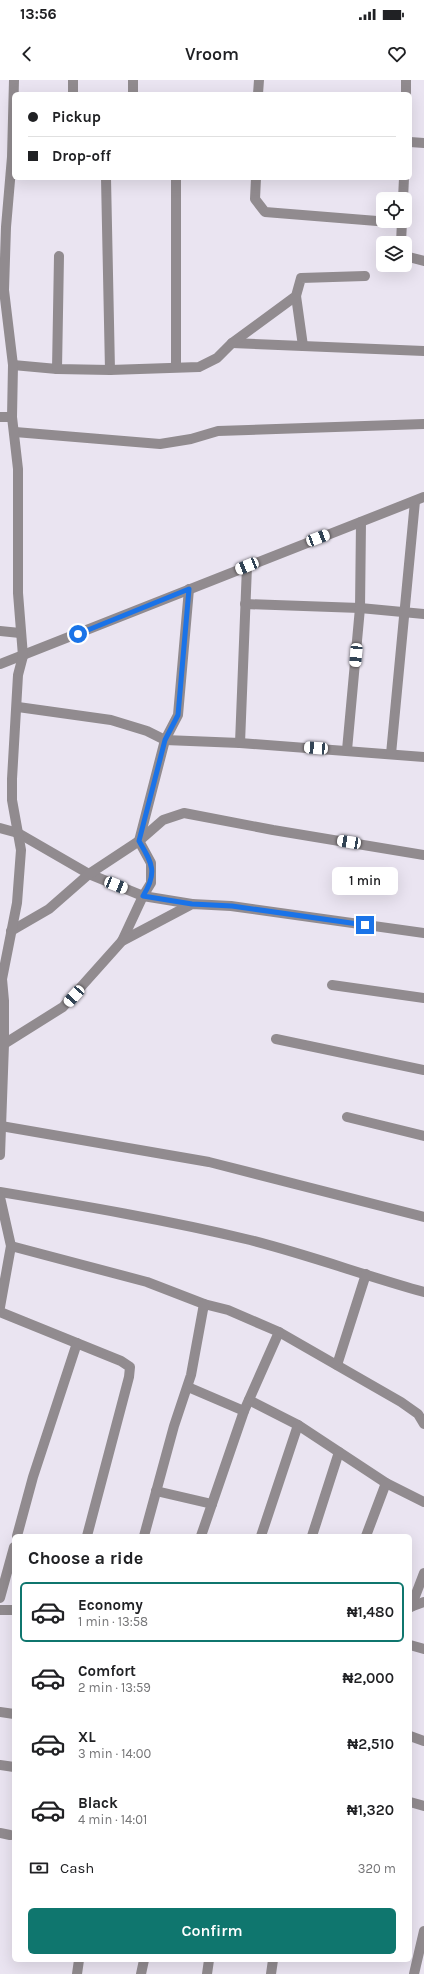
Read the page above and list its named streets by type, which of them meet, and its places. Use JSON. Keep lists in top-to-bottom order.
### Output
{
  "page": {
    "status": "13:56",
    "header": "Vroom",
    "banner": ["Pickup", "Drop-off"],
    "bubble": "1 min",
    "heading": "Choose a ride",
    "list": [
      {
        "name": "Economy",
        "note": "1 min · 13:58",
        "value": "₦1,480"
      },
      {
        "name": "Comfort",
        "note": "2 min · 13:59",
        "value": "₦2,000"
      },
      {
        "name": "XL",
        "note": "3 min · 14:00",
        "value": "₦2,510"
      },
      {
        "name": "Black",
        "note": "4 min · 14:01",
        "value": "₦1,320"
      }
    ],
    "pay": ["Cash", "320 m"],
    "buttons": "Confirm"
  }
}
